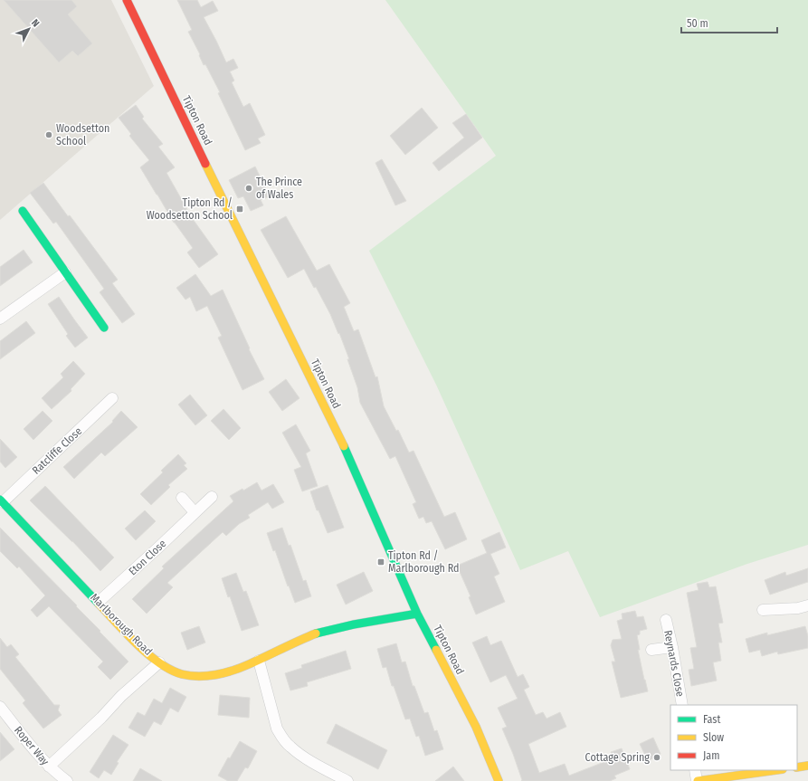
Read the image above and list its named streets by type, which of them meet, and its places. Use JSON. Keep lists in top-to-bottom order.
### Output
{
  "streets": {
    "main road": ["Tipton Road", "Marlborough Road"],
    "street": [
      "Ratcliffe Close",
      "Eton Close",
      "Reynards Close",
      "Roper Way"
    ]
  },
  "crossings": [
    ["Tipton Road", "Marlborough Road"],
    ["Ratcliffe Close", "Marlborough Road"],
    ["Eton Close", "Marlborough Road"]
  ],
  "places": {
    "other": ["Woodsetton School", "The Prince of Wales", "Cottage Spring"],
    "transit": ["Tipton Rd / Woodsetton School", "Tipton Rd / Marlborough Rd"]
  },
  "legend": ["Fast", "Slow", "Jam"],
  "scale_bar": "50 m",
  "north": "top right"
}
